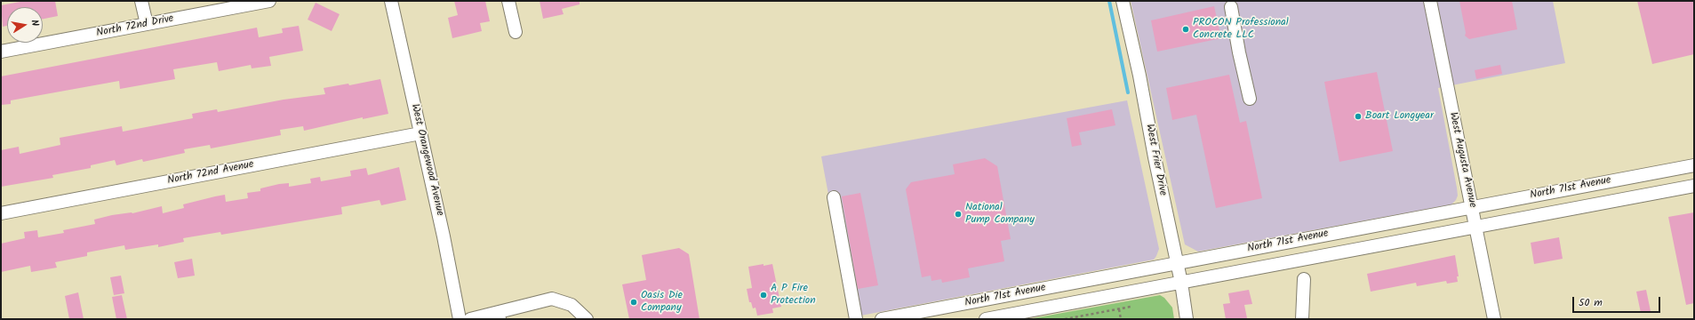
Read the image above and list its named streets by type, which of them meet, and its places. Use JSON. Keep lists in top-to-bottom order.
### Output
{
  "streets": {
    "street": [
      "North 72nd Drive",
      "West Orangewood Avenue",
      "West Frier Drive",
      "West Augusta Avenue",
      "North 72nd Avenue",
      "North 71st Avenue"
    ]
  },
  "crossings": [
    ["West Orangewood Avenue", "North 72nd Avenue"],
    ["West Frier Drive", "North 71st Avenue"],
    ["West Augusta Avenue", "North 71st Avenue"]
  ],
  "places": [
    "PROCON Professional Concrete LLC",
    "Boart Longyear",
    "National Pump Company",
    "A P Fire Protection",
    "Oasis Die Company"
  ],
  "scale_bar": "50 m",
  "north": "right"
}
